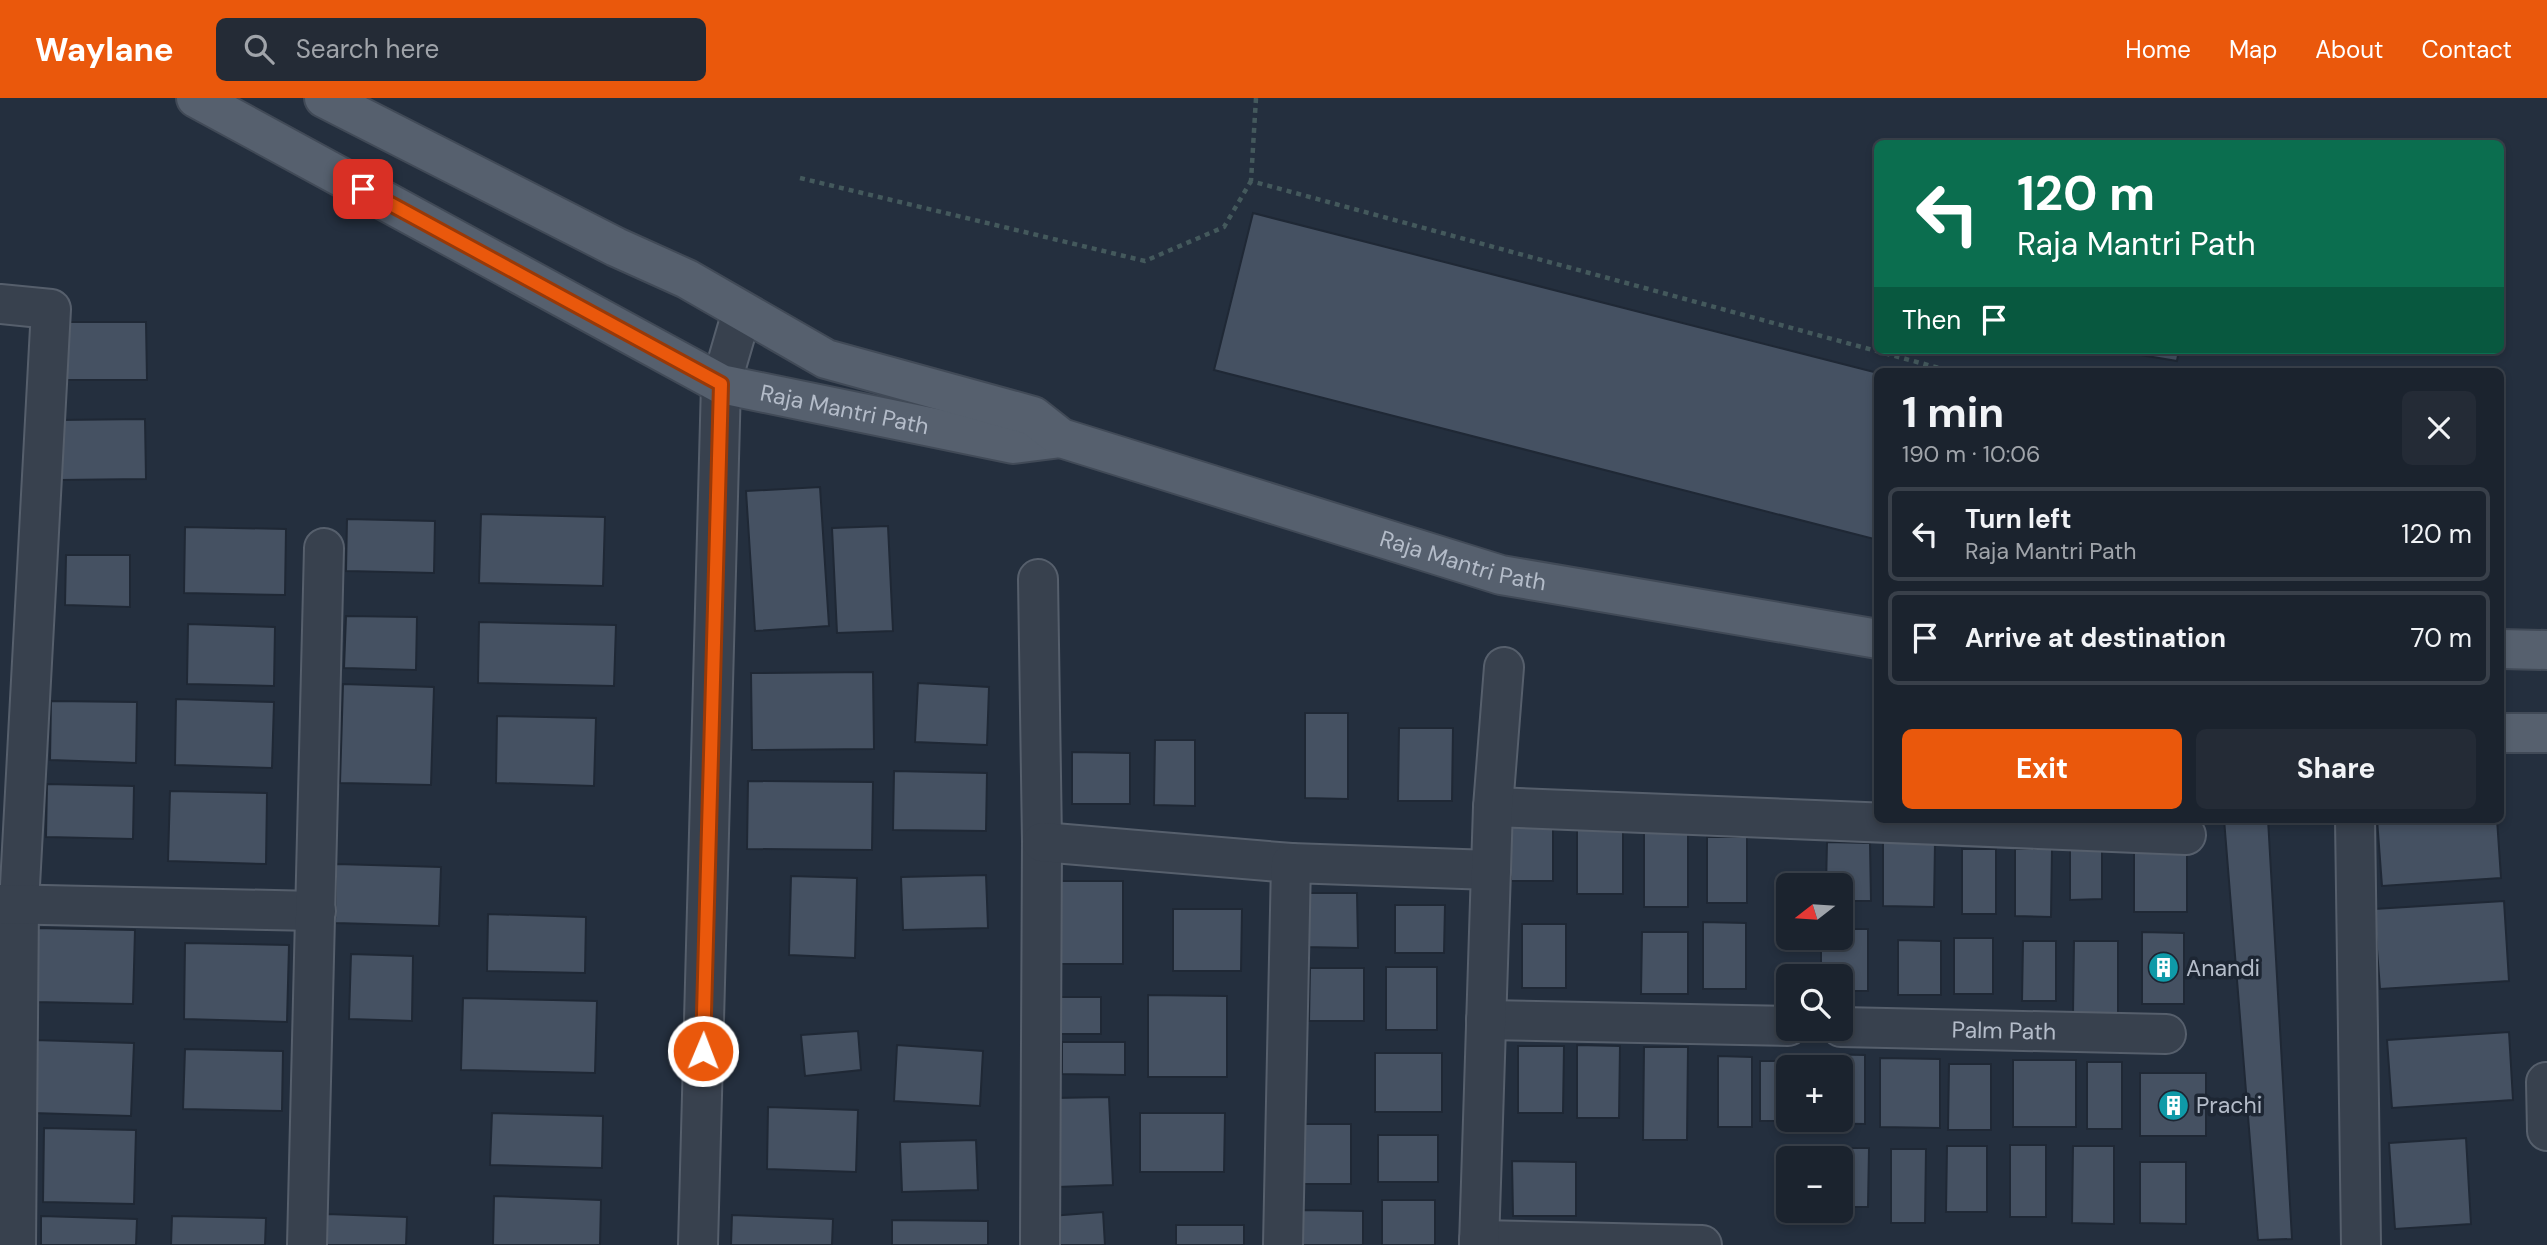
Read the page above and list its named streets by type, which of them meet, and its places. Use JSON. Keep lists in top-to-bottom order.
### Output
{
  "streets": {
    "main road": ["Raja Mantri Path"],
    "street": ["Palm Path"]
  },
  "places": {
    "building": ["Anandi", "Prachi"]
  },
  "north": "left",
  "page": {
    "header": "Waylane",
    "search": "Search here",
    "nav": [
      "Home",
      "Map",
      "About",
      "Contact"
    ],
    "turn": ["120 m", "Raja Mantri Path"],
    "then": "Then",
    "heading": ["1 min", "190 m · 10:06"],
    "list": [
      {
        "name": "Turn left",
        "note": "Raja Mantri Path",
        "value": "120 m"
      },
      {
        "name": "Arrive at destination",
        "value": "70 m"
      }
    ],
    "buttons": ["Exit", "Share"],
    "map_buttons": ["+", "−"]
  }
}
